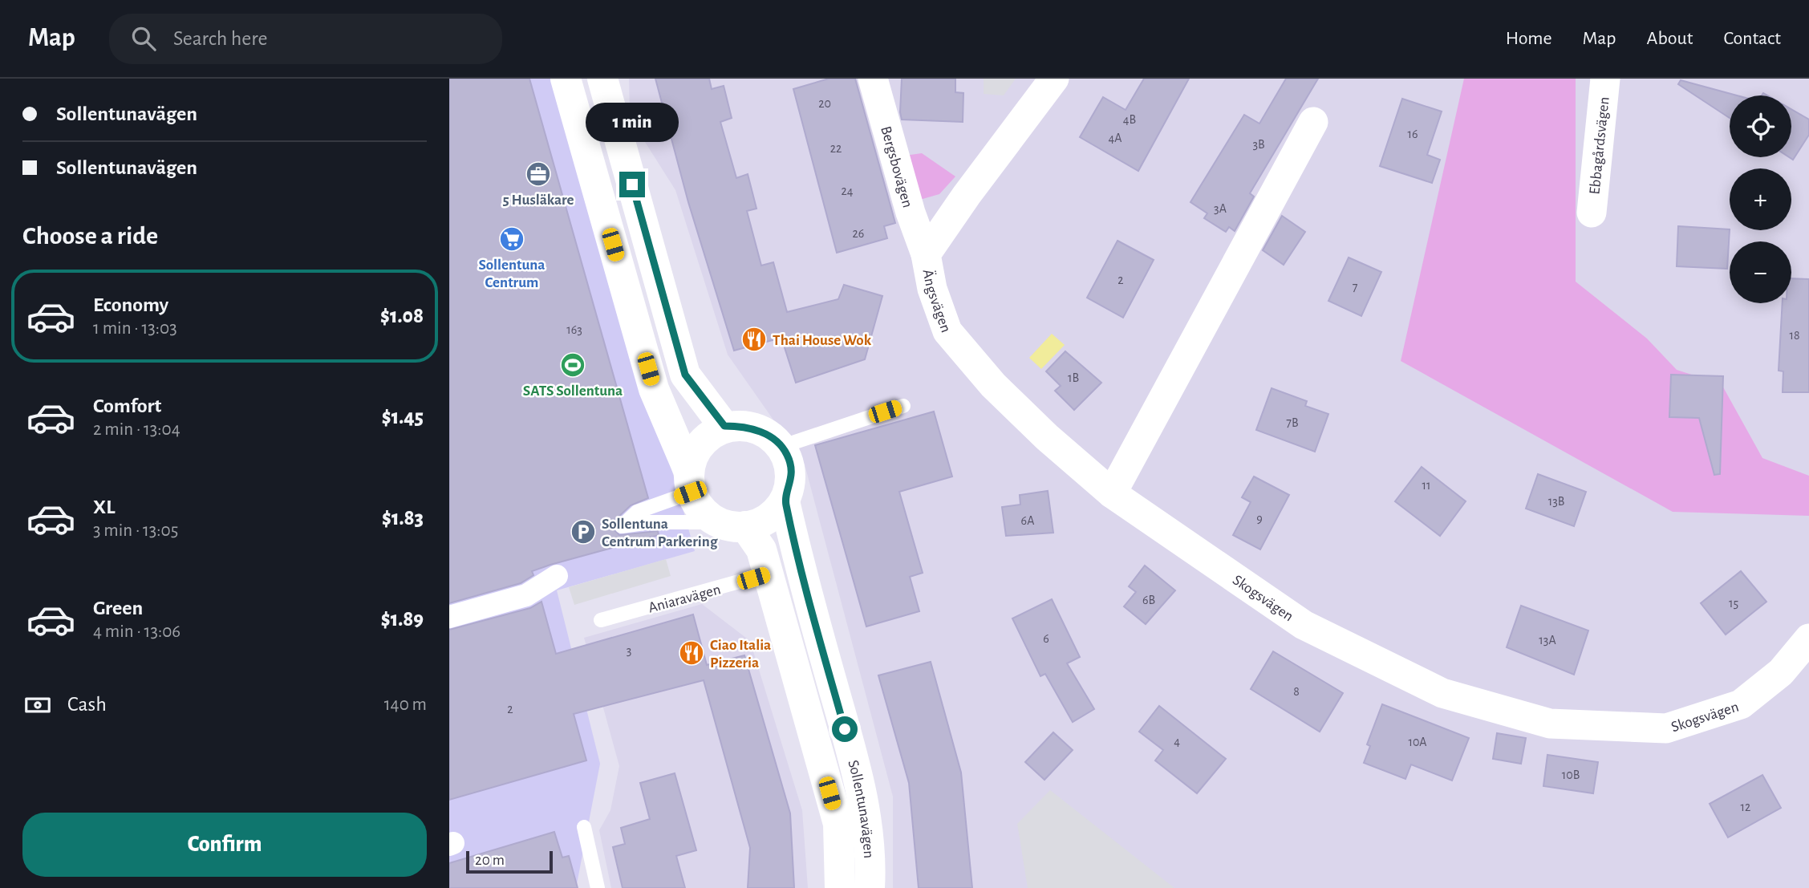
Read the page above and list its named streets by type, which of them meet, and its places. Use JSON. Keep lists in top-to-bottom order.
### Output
{
  "streets": {
    "street": [
      "Ebbagårdsvägen",
      "Bergsbovägen",
      "Ängsvägen",
      "Skogsvägen",
      "Sollentunavägen"
    ],
    "lane": ["Aniaravägen"]
  },
  "crossings": [
    ["Bergsbovägen", "Ängsvägen"],
    ["Ängsvägen", "Skogsvägen"],
    ["Aniaravägen", "Sollentunavägen"]
  ],
  "places": {
    "office": ["5 Husläkare"],
    "supermarket": ["Sollentuna Centrum"],
    "restaurant": ["Thai House Wok", "Ciao Italia Pizzeria"],
    "sports": ["SATS Sollentuna"],
    "parking": ["Sollentuna Centrum Parkering"]
  },
  "house_numbers": [
    "20",
    "4B",
    "16",
    "4A",
    "3B",
    "22",
    "24",
    "3A",
    "26",
    "2",
    "7",
    "163",
    "18",
    "1B",
    "7B",
    "11",
    "13B",
    "9",
    "6A",
    "6B",
    "15",
    "6",
    "13A",
    "3",
    "8",
    "2",
    "4",
    "10A",
    "10B",
    "12"
  ],
  "scale_bar": "20 m",
  "page": {
    "header": "Map",
    "search": "Search here",
    "nav": [
      "Home",
      "Map",
      "About",
      "Contact"
    ],
    "banner": ["Sollentunavägen", "Sollentunavägen"],
    "map_buttons": ["+", "−"],
    "bubble": "1 min",
    "heading": "Choose a ride",
    "list": [
      {
        "name": "Economy",
        "note": "1 min · 13:03",
        "value": "$1.08"
      },
      {
        "name": "Comfort",
        "note": "2 min · 13:04",
        "value": "$1.45"
      },
      {
        "name": "XL",
        "note": "3 min · 13:05",
        "value": "$1.83"
      },
      {
        "name": "Green",
        "note": "4 min · 13:06",
        "value": "$1.89"
      }
    ],
    "pay": ["Cash", "140 m"],
    "buttons": "Confirm",
    "scale": "20 m"
  }
}
